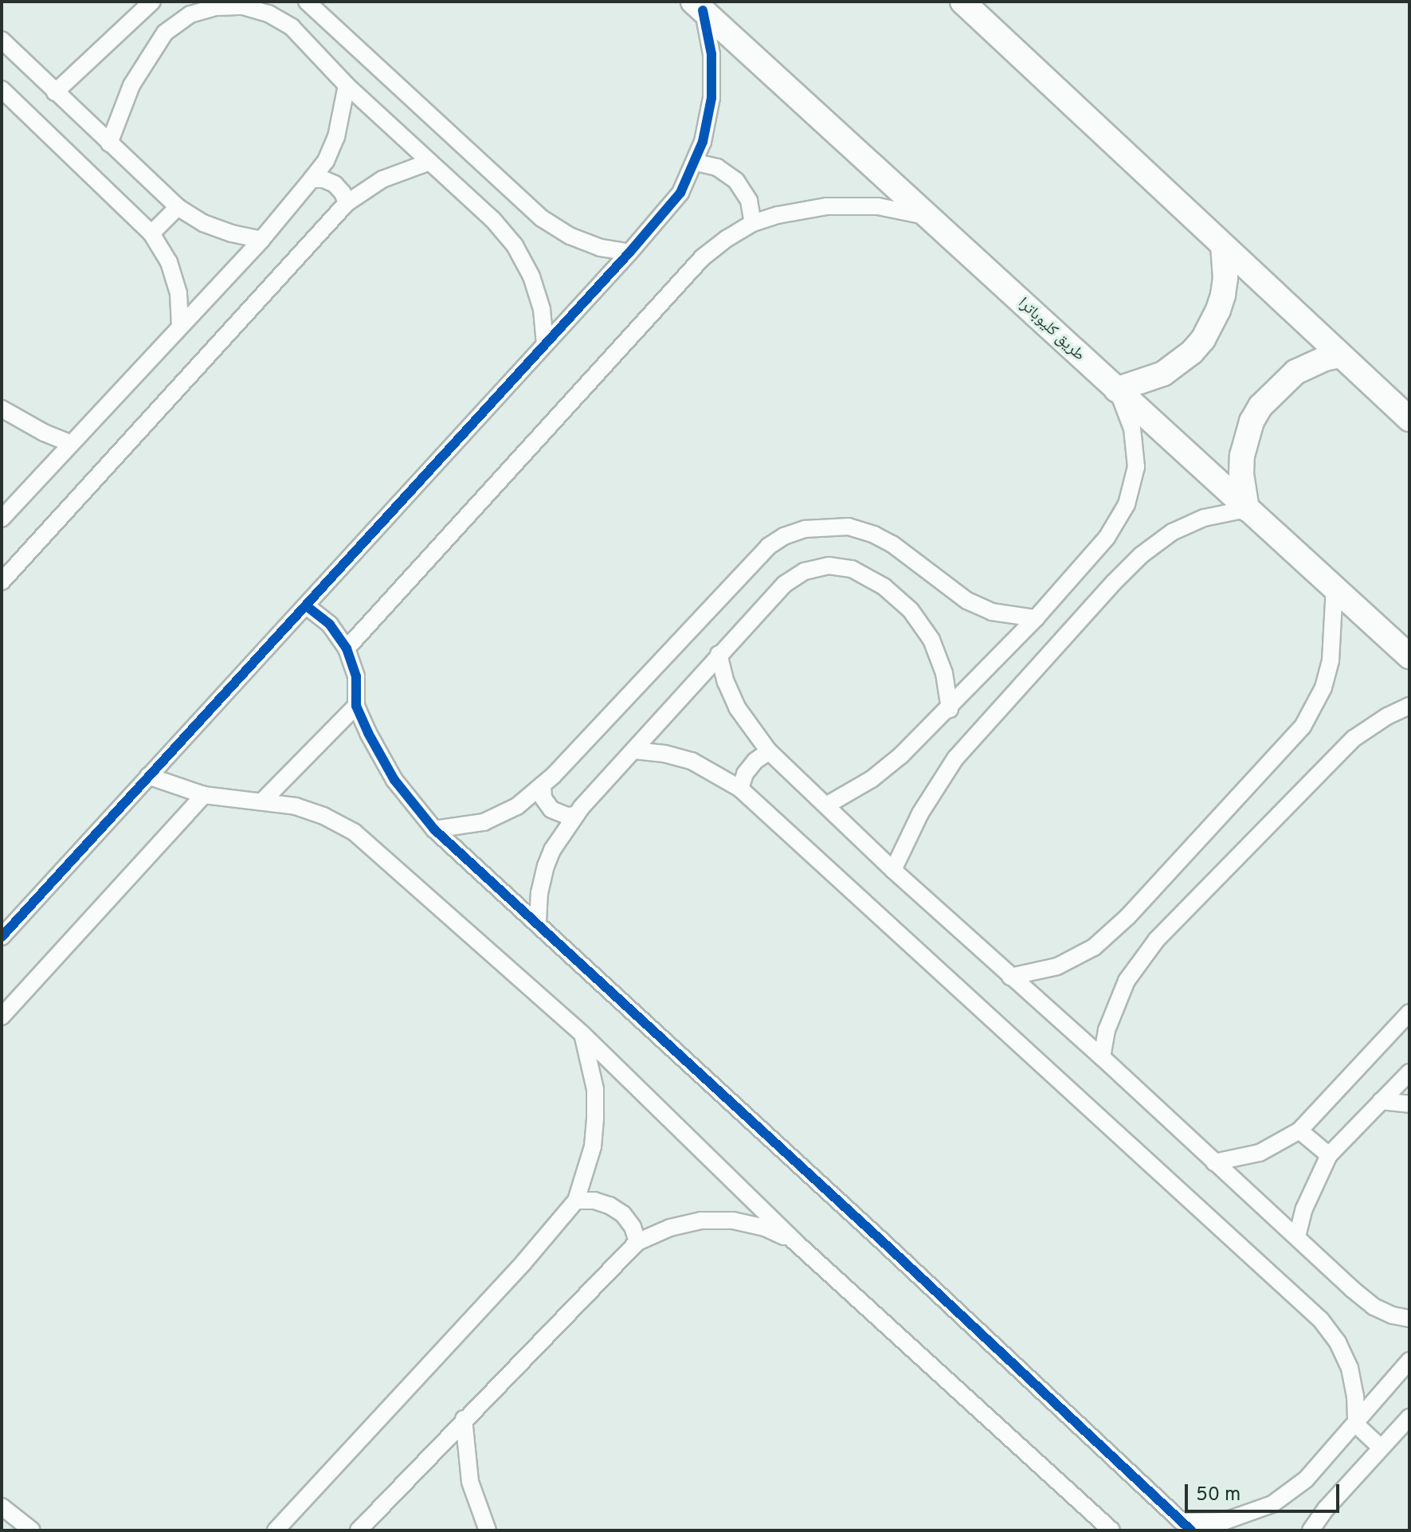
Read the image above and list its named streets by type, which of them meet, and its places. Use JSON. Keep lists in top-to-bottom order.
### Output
{
  "streets": {
    "main road": ["طريق كليوباترا"]
  },
  "scale_bar": "50 m"
}
